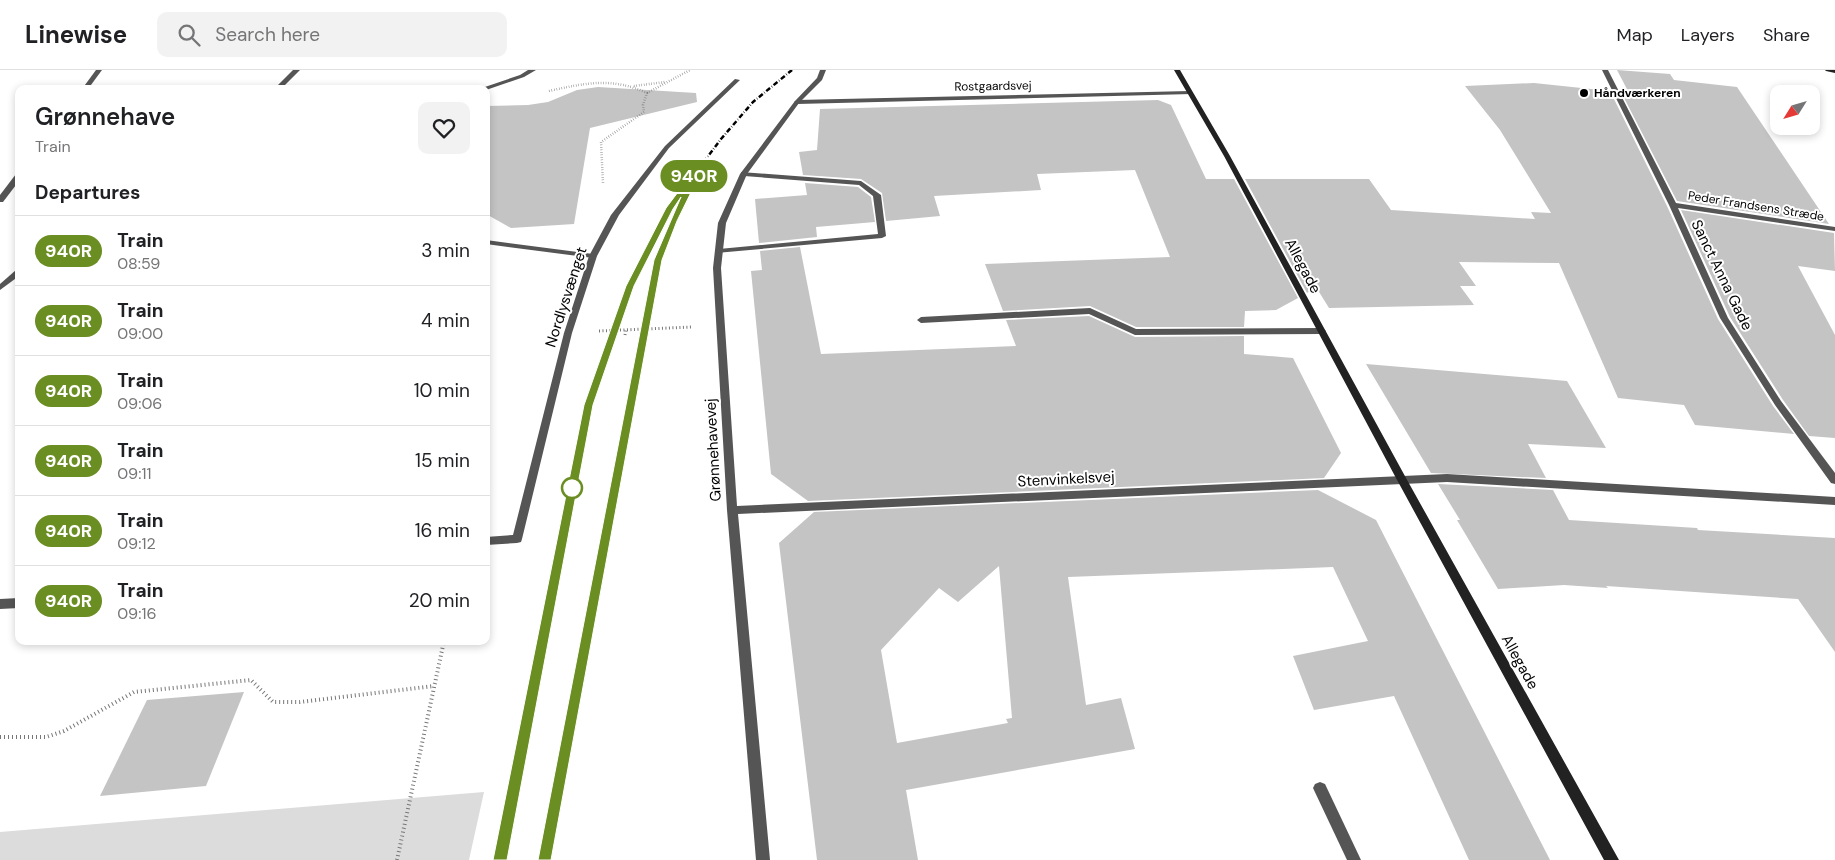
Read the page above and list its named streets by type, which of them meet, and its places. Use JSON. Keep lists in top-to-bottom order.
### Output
{
  "streets": {
    "main road": ["Allegade"],
    "street": [
      "Rostgaardsvej",
      "Peder Frandsens Stræde",
      "Sanct Anna Gade",
      "Nordlysvænget",
      "Grønnehavevej",
      "Stenvinkelsvej"
    ]
  },
  "crossings": [
    ["Rostgaardsvej", "Allegade"],
    ["Rostgaardsvej", "Grønnehavevej"],
    ["Peder Frandsens Stræde", "Sanct Anna Gade"],
    ["Allegade", "Stenvinkelsvej"],
    ["Grønnehavevej", "Stenvinkelsvej"]
  ],
  "places": ["Håndværkeren"],
  "north": "bottom left",
  "page": {
    "header": "Linewise",
    "search": "Search here",
    "nav": ["Map", "Layers", "Share"],
    "on_map": "940R",
    "heading": [
      ["Grønnehave", "Train"],
      "Departures"
    ],
    "list": [
      {
        "mark": "940R",
        "name": "Train",
        "note": "08:59",
        "value": "3 min"
      },
      {
        "mark": "940R",
        "name": "Train",
        "note": "09:00",
        "value": "4 min"
      },
      {
        "mark": "940R",
        "name": "Train",
        "note": "09:06",
        "value": "10 min"
      },
      {
        "mark": "940R",
        "name": "Train",
        "note": "09:11",
        "value": "15 min"
      },
      {
        "mark": "940R",
        "name": "Train",
        "note": "09:12",
        "value": "16 min"
      },
      {
        "mark": "940R",
        "name": "Train",
        "note": "09:16",
        "value": "20 min"
      }
    ]
  }
}
